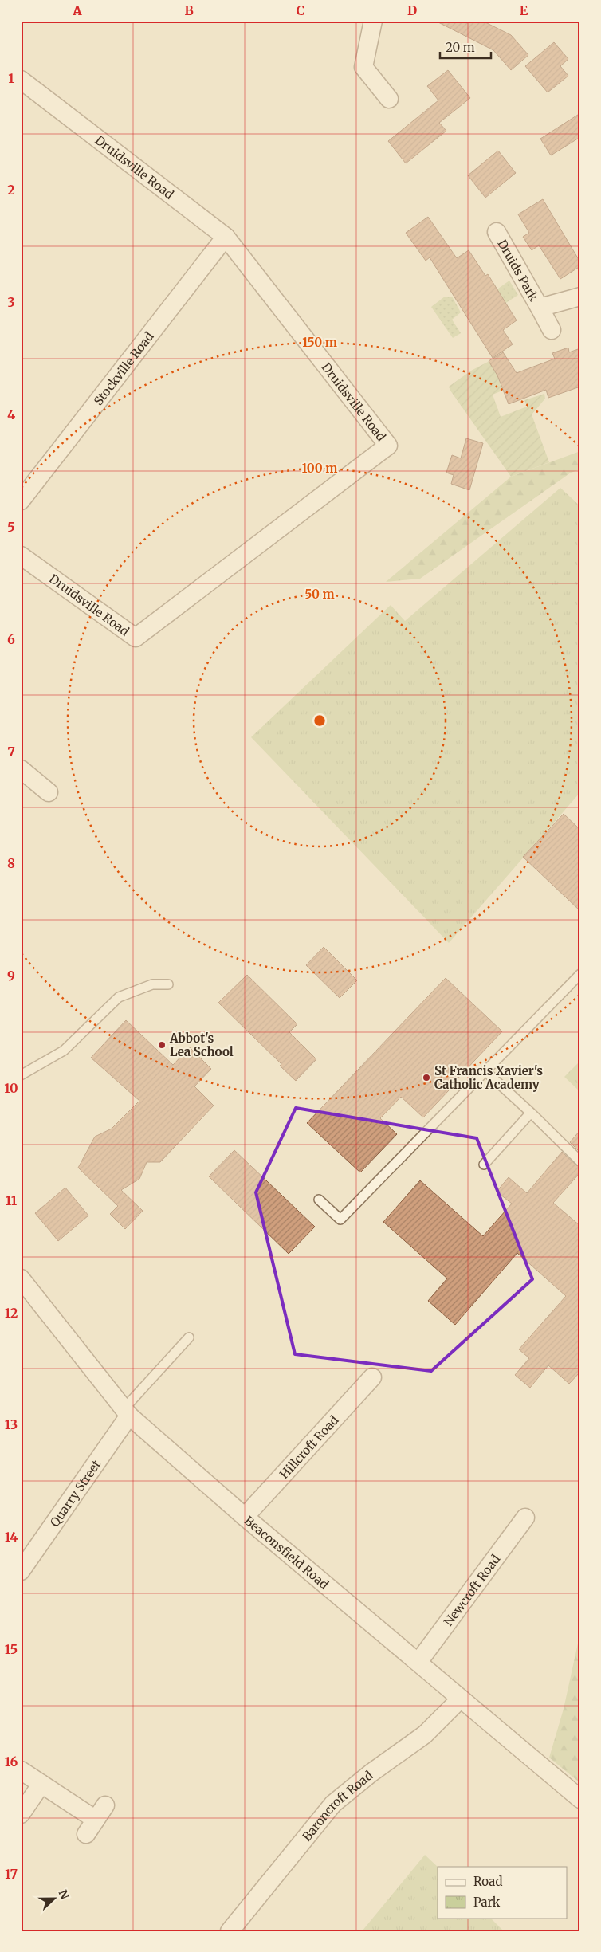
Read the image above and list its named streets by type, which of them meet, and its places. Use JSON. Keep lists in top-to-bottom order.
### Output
{
  "streets": {
    "street": [
      "Druidsville Road",
      "Druids Park",
      "Stockville Road",
      "Hillcroft Road",
      "Quarry Street",
      "Beaconsfield Road",
      "Newcroft Road",
      "Baroncroft Road"
    ]
  },
  "crossings": [
    ["Druidsville Road", "Stockville Road"],
    ["Hillcroft Road", "Beaconsfield Road"],
    ["Quarry Street", "Beaconsfield Road"],
    ["Beaconsfield Road", "Newcroft Road"],
    ["Beaconsfield Road", "Baroncroft Road"]
  ],
  "places": ["Abbot's Lea School", "St Francis Xavier's Catholic Academy"],
  "legend": ["Road", "Park"],
  "scale_bar": "20 m",
  "north": "right",
  "grid": {
    "columns": [
      "A",
      "B",
      "C",
      "D",
      "E"
    ],
    "rows": [
      "1",
      "2",
      "3",
      "4",
      "5",
      "6",
      "7",
      "8",
      "9",
      "10",
      "11",
      "12",
      "13",
      "14",
      "15",
      "16",
      "17"
    ]
  },
  "rings": ["150 m", "100 m", "50 m"]
}
